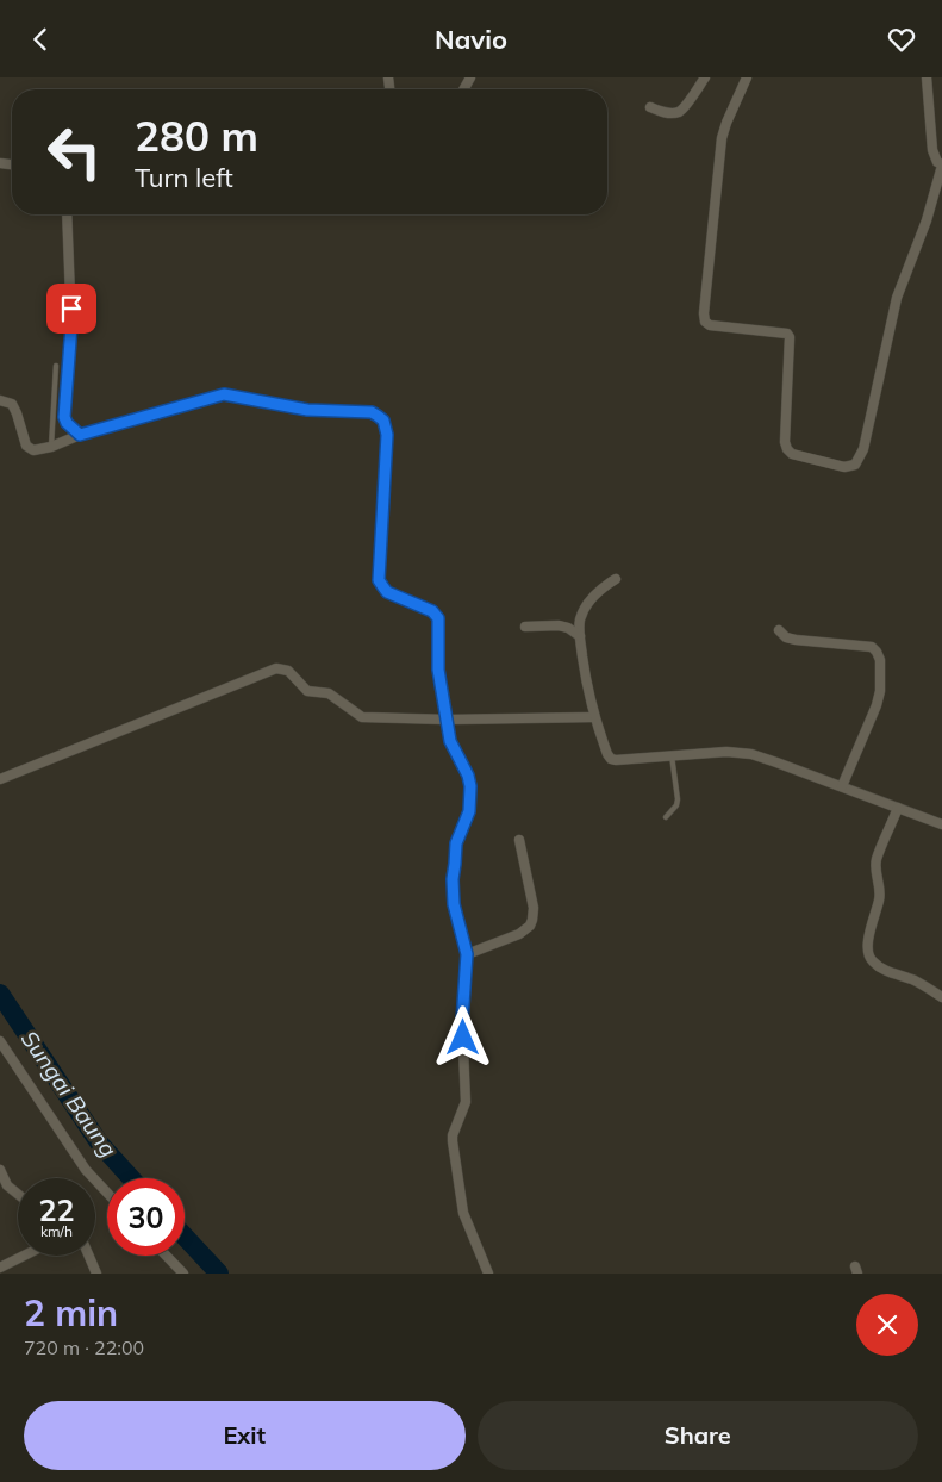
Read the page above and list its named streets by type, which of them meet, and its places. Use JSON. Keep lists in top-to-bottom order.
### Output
{
  "water": ["Sungai Baung"],
  "page": {
    "header": "Navio",
    "turn": ["280 m", "Turn left"],
    "speed": "22 km/h",
    "limit": "30",
    "heading": ["2 min", "720 m · 22:00"],
    "buttons": ["Exit", "Share"]
  }
}
